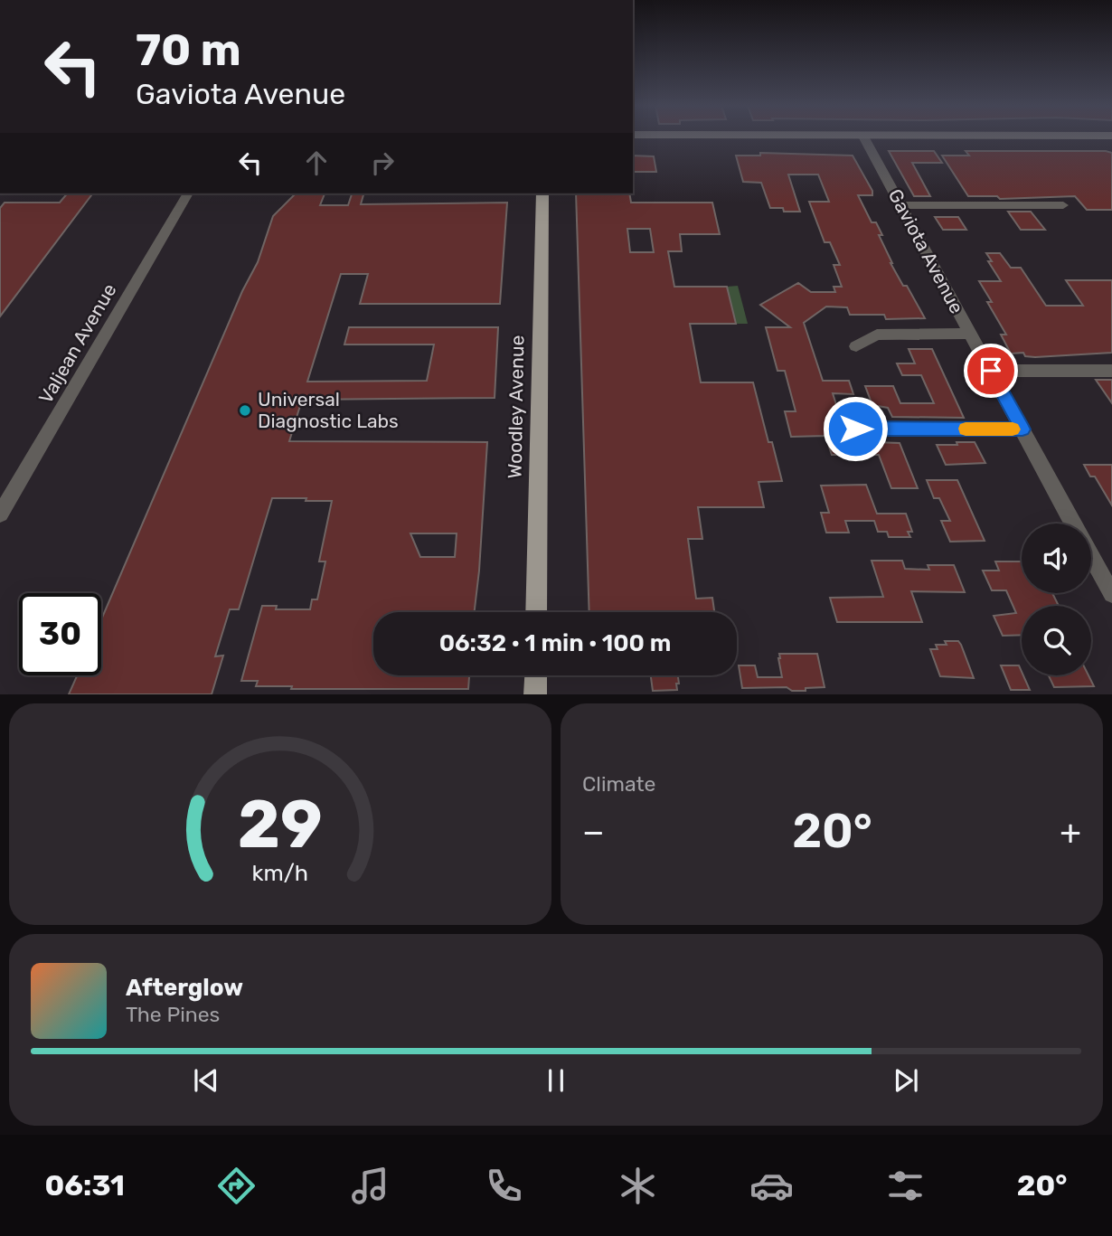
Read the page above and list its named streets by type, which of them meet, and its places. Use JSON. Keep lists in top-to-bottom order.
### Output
{
  "streets": {
    "main road": ["Woodley Avenue"],
    "street": ["Gaviota Avenue", "Valjean Avenue"]
  },
  "places": ["Universal Diagnostic Labs"],
  "page": {
    "turn": ["70 m", "Gaviota Avenue"],
    "limit": "30",
    "trip": "06:32 · 1 min · 100 m",
    "tile": "Climate",
    "heat": ["−", "20°", "+"],
    "song": ["Afterglow", "The Pines"],
    "tabs": ["06:31", "20°"],
    "gauge": ["29", "km/h"]
  }
}
